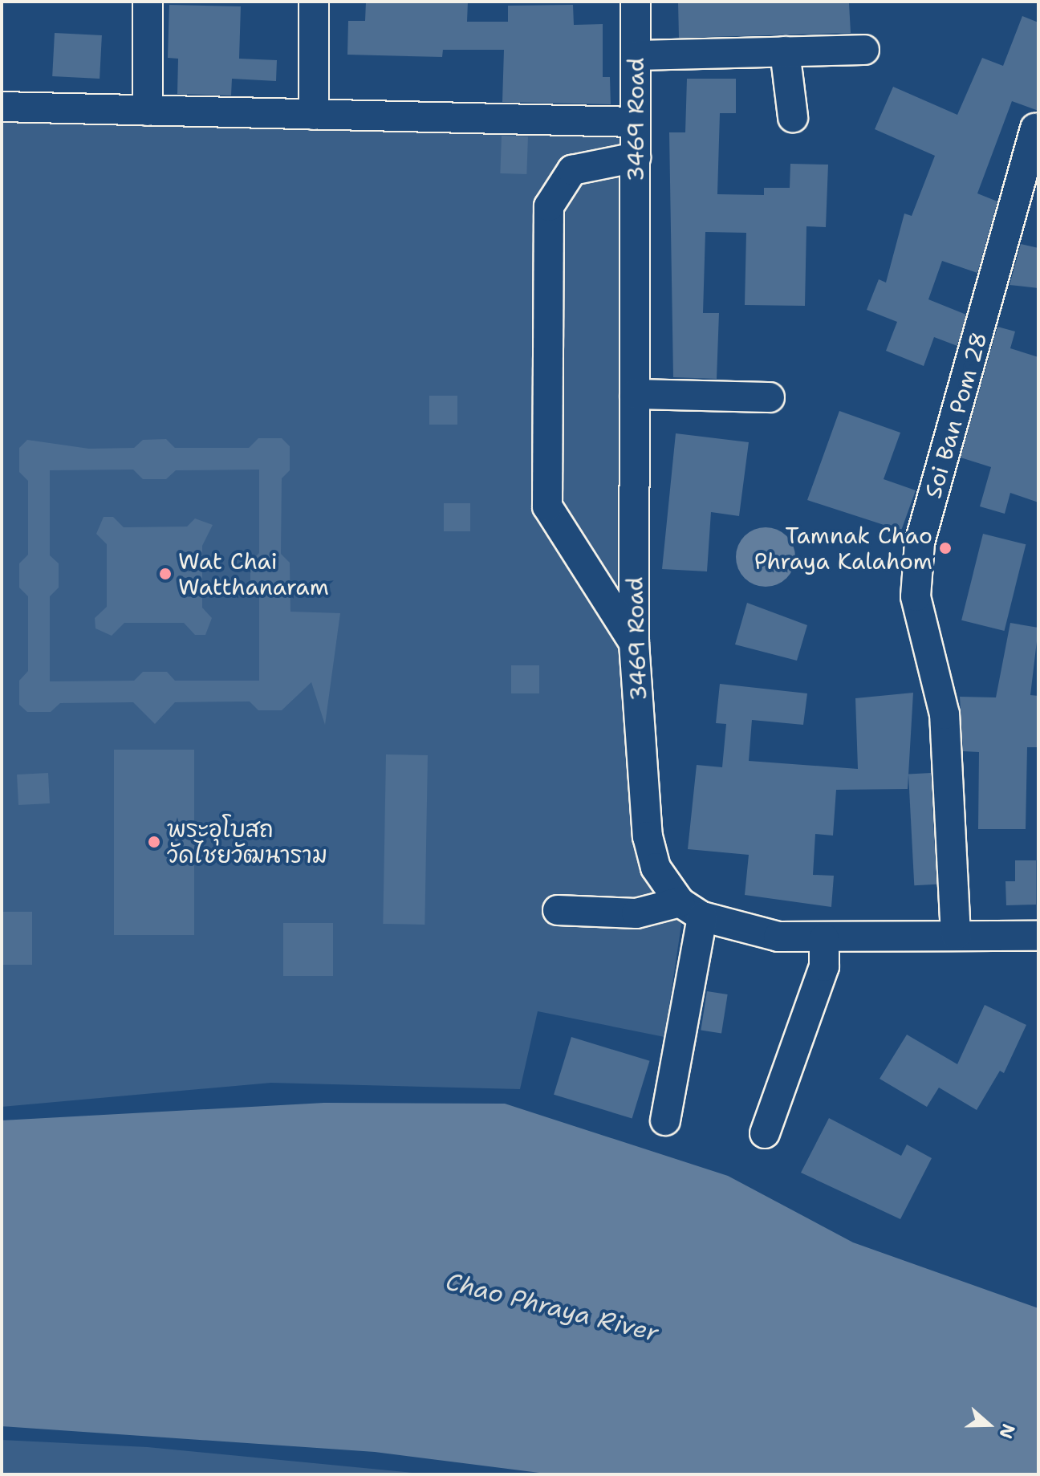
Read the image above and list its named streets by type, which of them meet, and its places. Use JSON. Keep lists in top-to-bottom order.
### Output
{
  "streets": {
    "street": ["3469 Road", "Soi Ban Pom 28"]
  },
  "water": ["Chao Phraya River"],
  "places": ["Tamnak Chao Phraya Kalahom", "Wat Chai Watthanaram", "พระอุโบสถ วัดไชยวัฒนาราม"],
  "north": "right"
}
